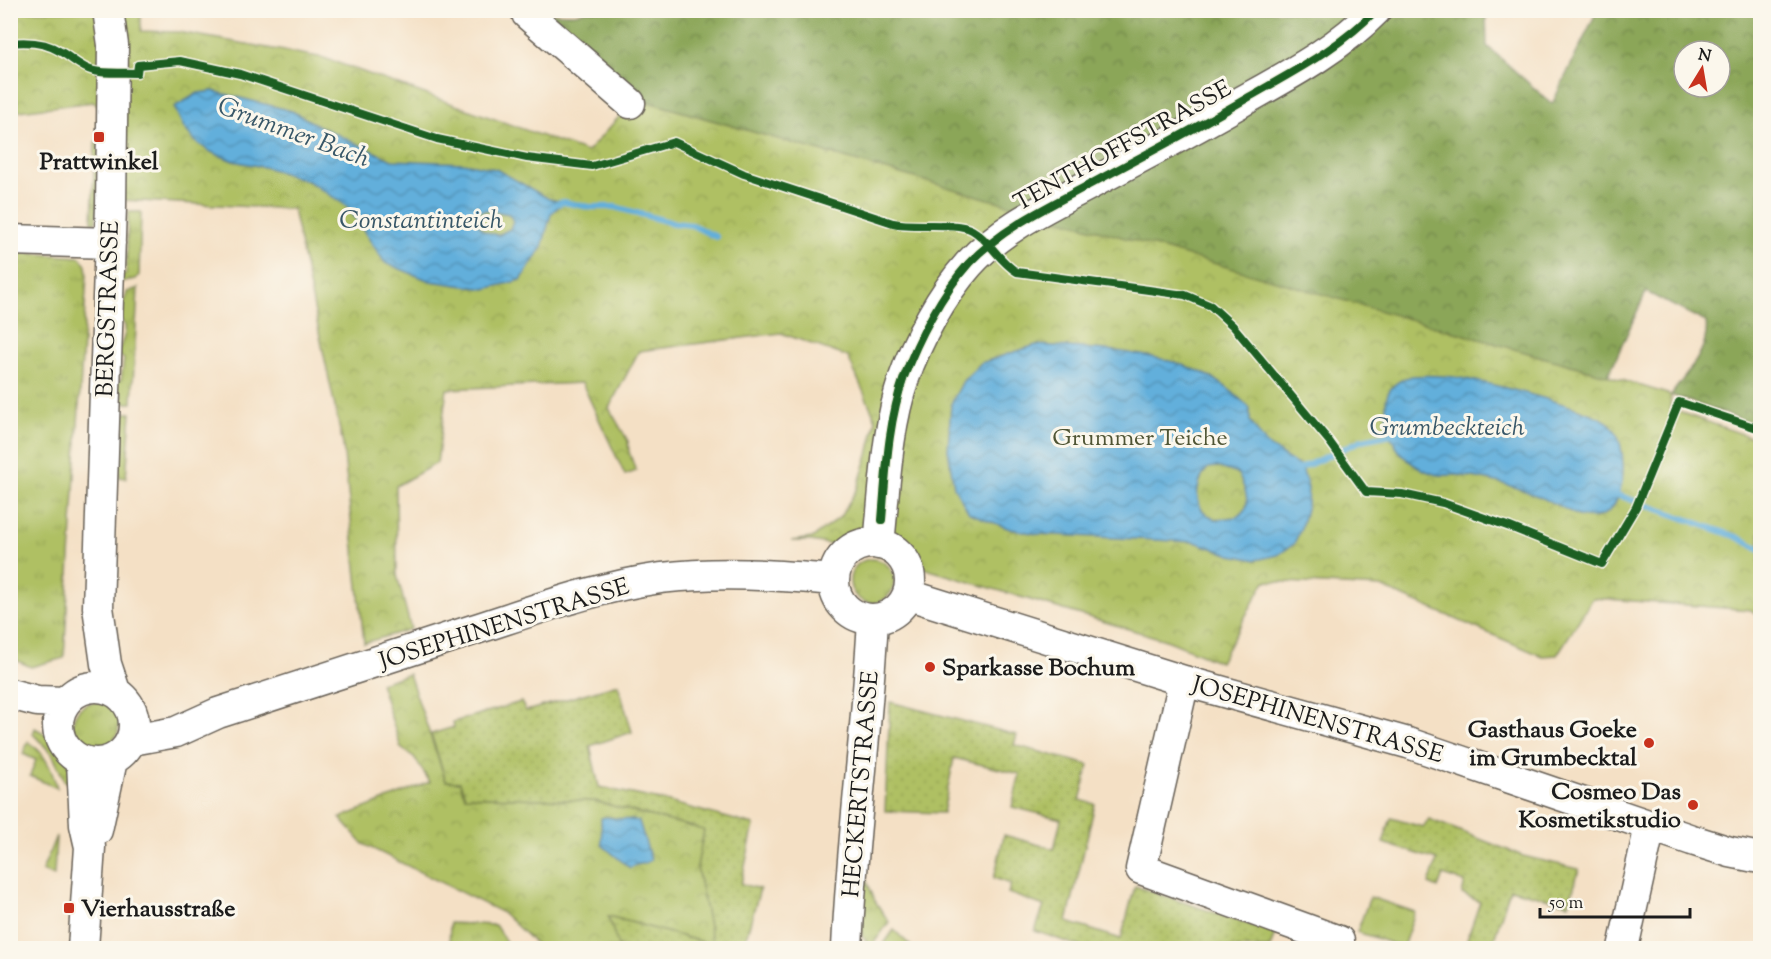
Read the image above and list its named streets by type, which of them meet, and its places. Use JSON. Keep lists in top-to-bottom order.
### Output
{
  "streets": {
    "street": [
      "TENTHOFFSTRASSE",
      "BERGSTRASSE",
      "JOSEPHINENSTRASSE",
      "HECKERTSTRASSE"
    ]
  },
  "crossings": [
    ["TENTHOFFSTRASSE", "JOSEPHINENSTRASSE"],
    ["TENTHOFFSTRASSE", "HECKERTSTRASSE"],
    ["BERGSTRASSE", "JOSEPHINENSTRASSE"],
    ["JOSEPHINENSTRASSE", "HECKERTSTRASSE"]
  ],
  "water": ["Grummer Bach", "Constantinteich", "Grumbeckteich"],
  "parks": ["Grummer Teiche"],
  "places": {
    "transit": ["Prattwinkel", "Vierhausstraße"],
    "other": ["Sparkasse Bochum", "Gasthaus Goeke im Grumbecktal", "Cosmeo Das Kosmetikstudio"]
  },
  "scale_bar": "50 m",
  "north": "top"
}
